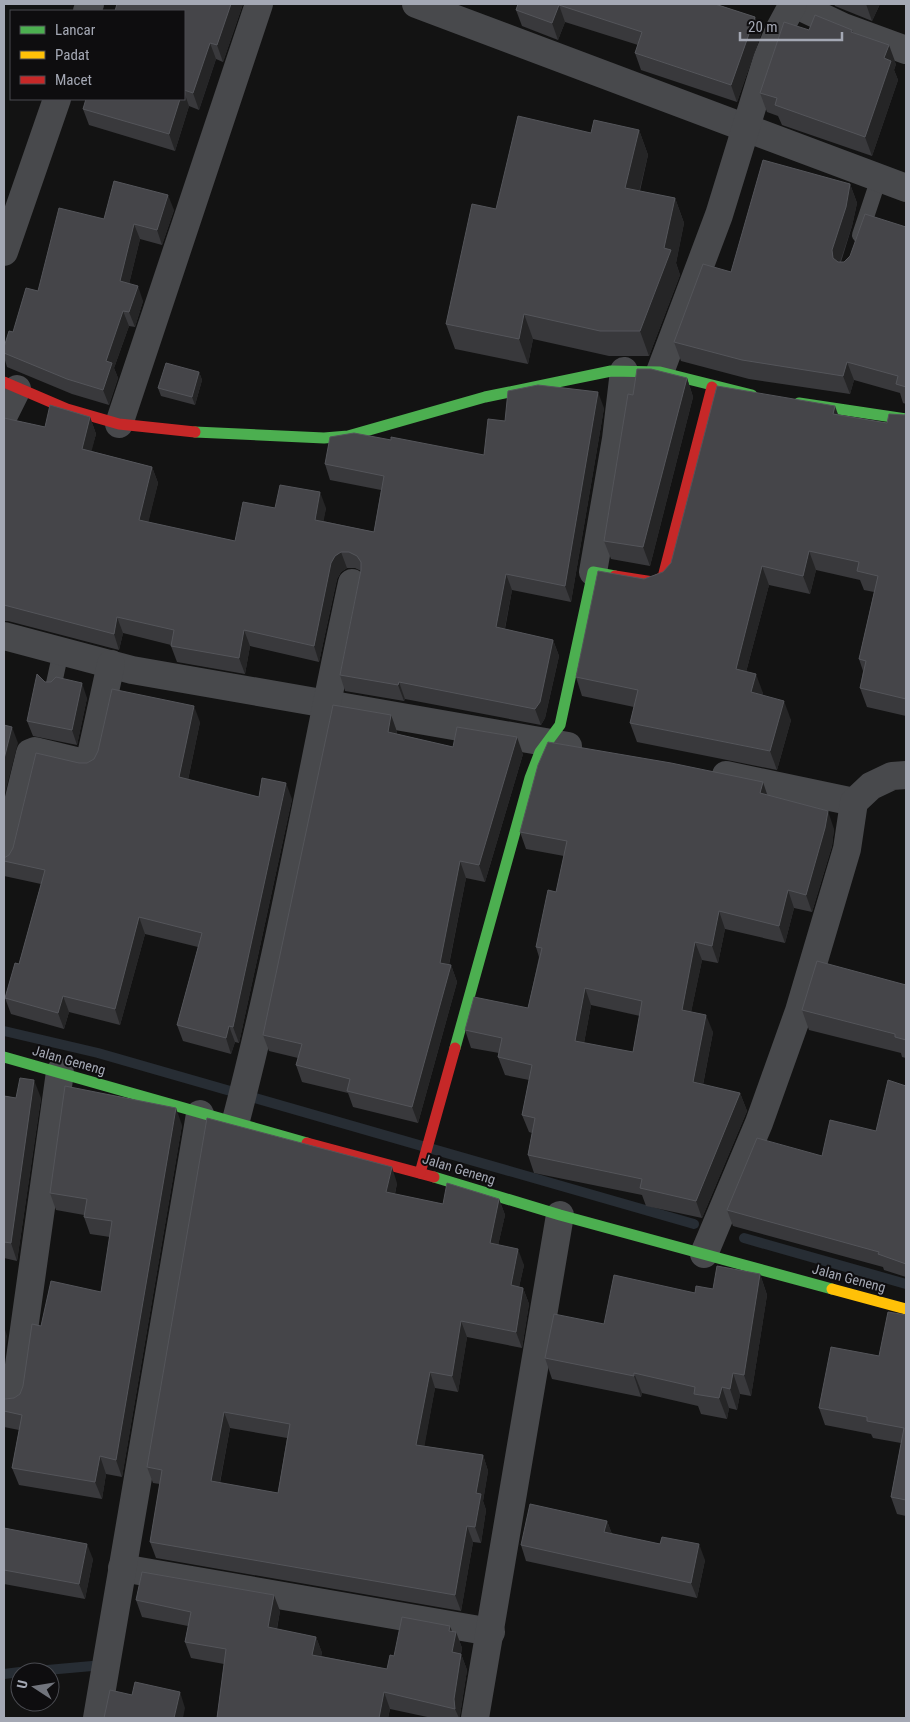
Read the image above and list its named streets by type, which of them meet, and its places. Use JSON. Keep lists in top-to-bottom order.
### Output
{
  "streets": {
    "street": ["Jalan Geneng"]
  },
  "legend": ["Lancar", "Padat", "Macet"],
  "scale_bar": "20 m",
  "north": "left"
}
